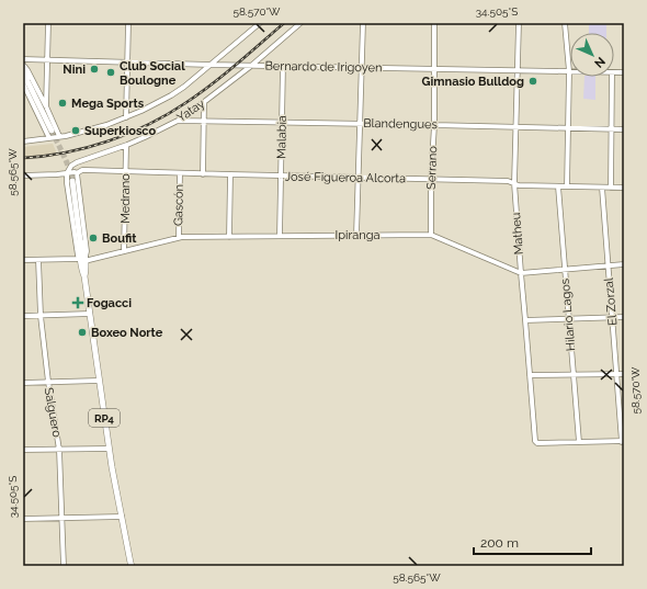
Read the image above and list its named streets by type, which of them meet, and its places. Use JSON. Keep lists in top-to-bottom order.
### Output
{
  "streets": {
    "main road": ["RP4"],
    "street": [
      "Bernardo de Irigoyen",
      "Yatay",
      "Blandengues",
      "Malabia",
      "Serrano",
      "José Figueroa Alcorta",
      "Medrano",
      "Gascón",
      "Matheu",
      "Ipiranga",
      "El Zorzal",
      "Hilario Lagos",
      "Salguero"
    ]
  },
  "crossings": [
    ["Bernardo de Irigoyen", "Yatay"],
    ["Bernardo de Irigoyen", "Malabia"],
    ["Bernardo de Irigoyen", "Serrano"],
    ["Bernardo de Irigoyen", "Matheu"],
    ["Yatay", "Blandengues"],
    ["Yatay", "José Figueroa Alcorta"],
    ["Yatay", "Medrano"],
    ["Blandengues", "Malabia"],
    ["Blandengues", "Serrano"],
    ["Blandengues", "Matheu"],
    ["Malabia", "José Figueroa Alcorta"],
    ["Malabia", "Ipiranga"],
    ["Serrano", "José Figueroa Alcorta"],
    ["Serrano", "Ipiranga"],
    ["José Figueroa Alcorta", "Medrano"],
    ["José Figueroa Alcorta", "Gascón"],
    ["José Figueroa Alcorta", "Matheu"],
    ["José Figueroa Alcorta", "El Zorzal"],
    ["José Figueroa Alcorta", "Hilario Lagos"],
    ["Medrano", "Ipiranga"],
    ["Gascón", "Ipiranga"],
    ["Matheu", "Ipiranga"],
    ["Matheu", "Hilario Lagos"],
    ["Ipiranga", "El Zorzal"],
    ["Ipiranga", "Hilario Lagos"],
    ["Ipiranga", "Salguero"],
    ["Ipiranga", "RP4"]
  ],
  "places": {
    "other": [
      "Nini",
      "Club Social Boulogne",
      "Gimnasio Bulldog",
      "Mega Sports",
      "Superkiosco",
      "Boufit",
      "Boxeo Norte"
    ],
    "health": ["Fogacci"]
  },
  "scale_bar": "200 m",
  "north": "bottom right",
  "coordinates": ["58.570°W", "34.505°S", "58.565°W"]
}
